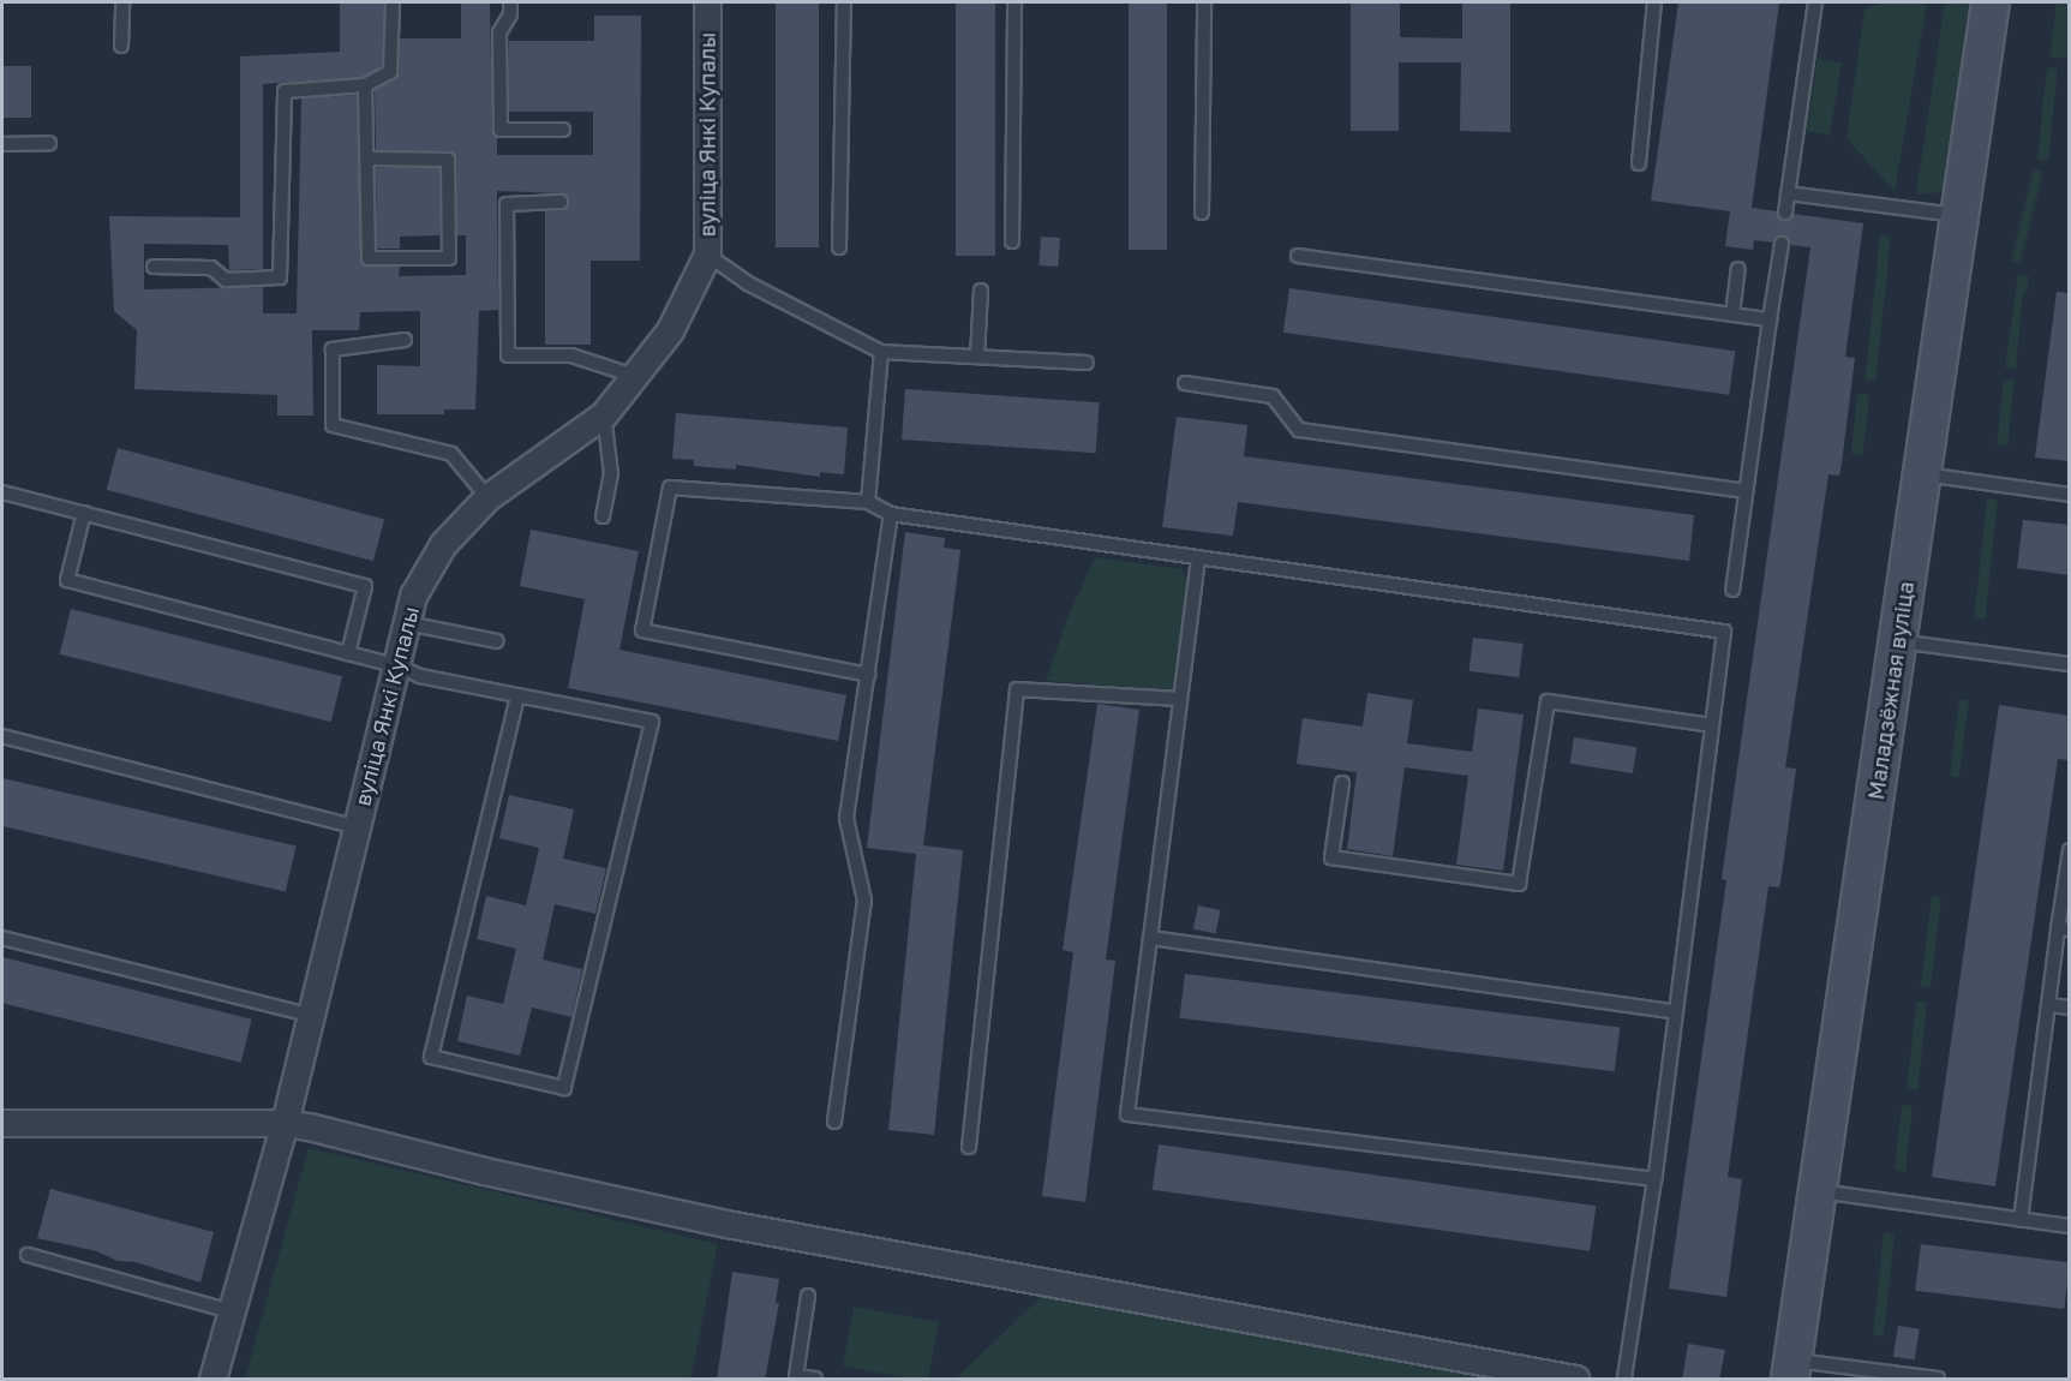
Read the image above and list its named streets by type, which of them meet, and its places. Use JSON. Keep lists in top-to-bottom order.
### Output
{
  "streets": {
    "main road": ["Маладзёжная вуліца"],
    "street": ["вуліца Янкі Купалы"]
  }
}
